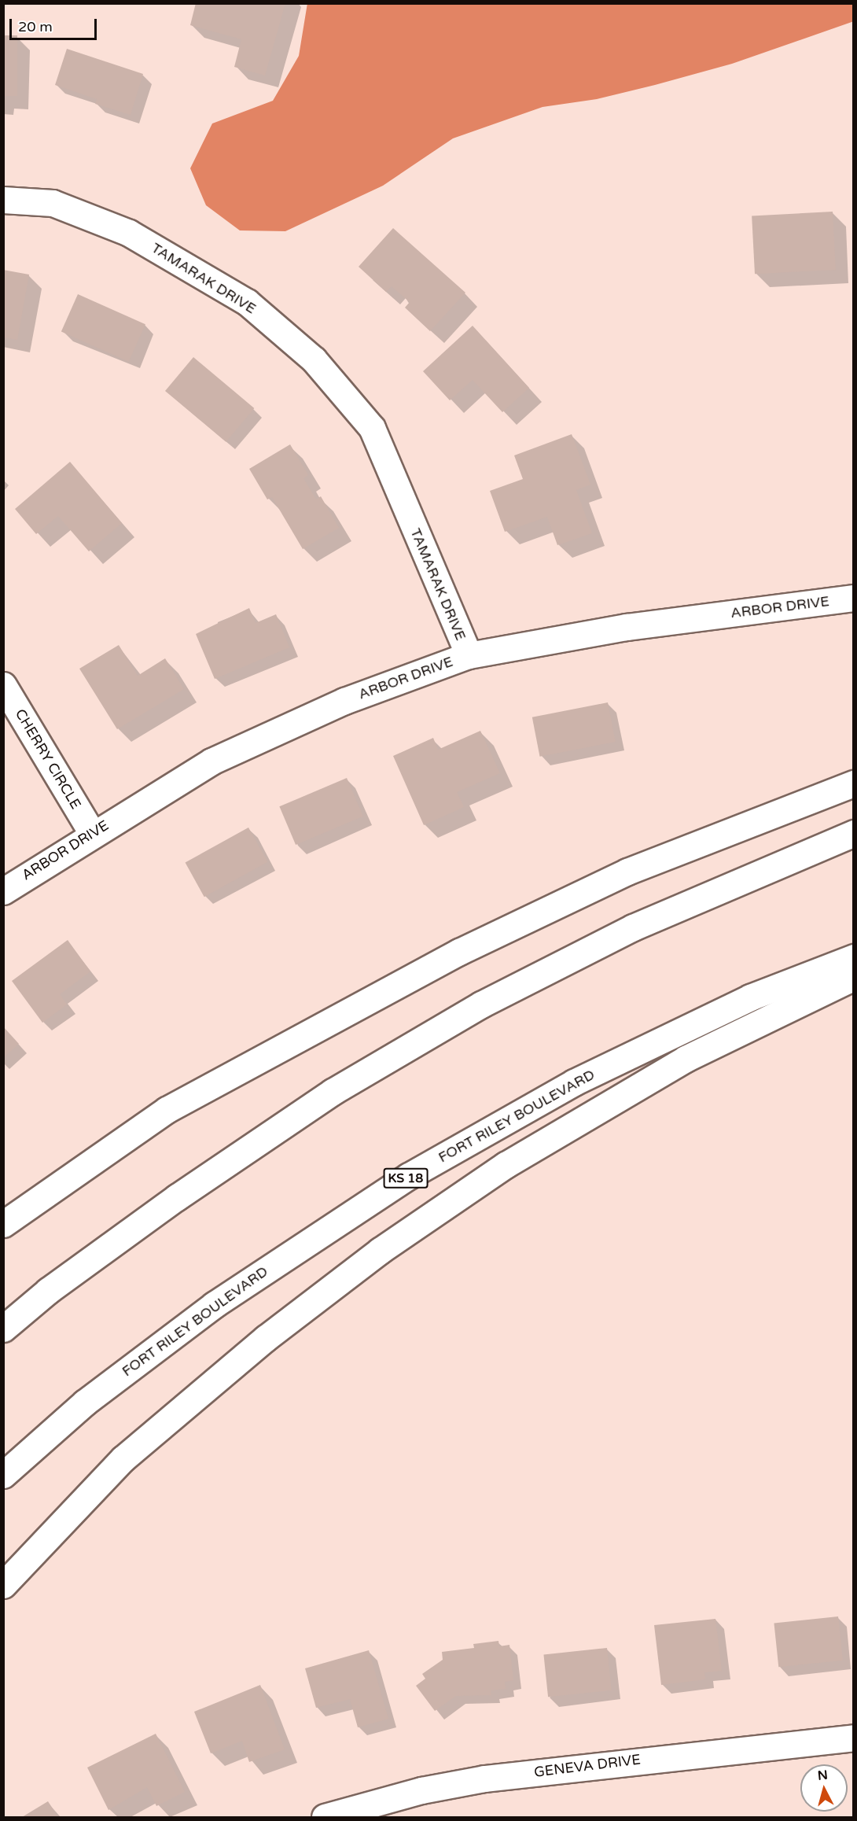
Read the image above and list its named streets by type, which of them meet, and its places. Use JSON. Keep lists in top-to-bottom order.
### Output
{
  "streets": {
    "main road": [
      "TAMARAK DRIVE",
      "ARBOR DRIVE",
      "CHERRY CIRCLE",
      "FORT RILEY BOULEVARD",
      "KS 18",
      "GENEVA DRIVE"
    ]
  },
  "crossings": [
    ["TAMARAK DRIVE", "ARBOR DRIVE"],
    ["ARBOR DRIVE", "CHERRY CIRCLE"]
  ],
  "scale_bar": "20 m",
  "north": "top"
}
